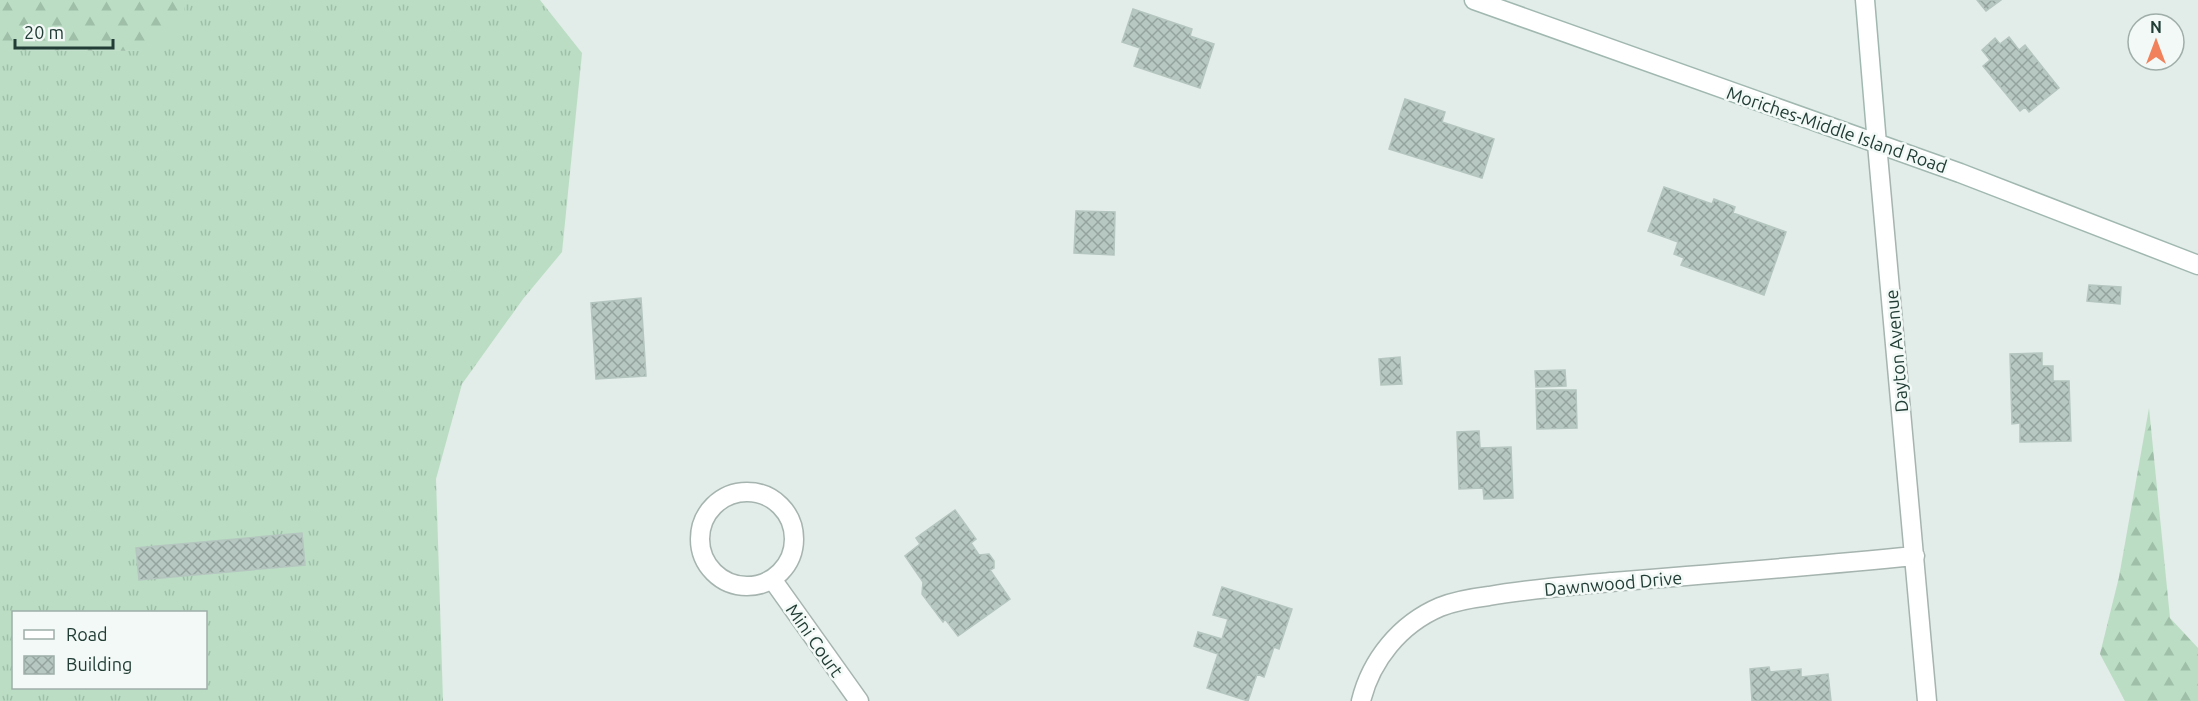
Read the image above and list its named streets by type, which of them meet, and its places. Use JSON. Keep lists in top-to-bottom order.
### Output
{
  "streets": {
    "street": [
      "Moriches-Middle Island Road",
      "Dayton Avenue",
      "Dawnwood Drive",
      "Mini Court"
    ]
  },
  "crossings": [
    ["Moriches-Middle Island Road", "Dayton Avenue"],
    ["Dayton Avenue", "Dawnwood Drive"]
  ],
  "legend": ["Road", "Building"],
  "scale_bar": "20 m",
  "north": "top"
}
